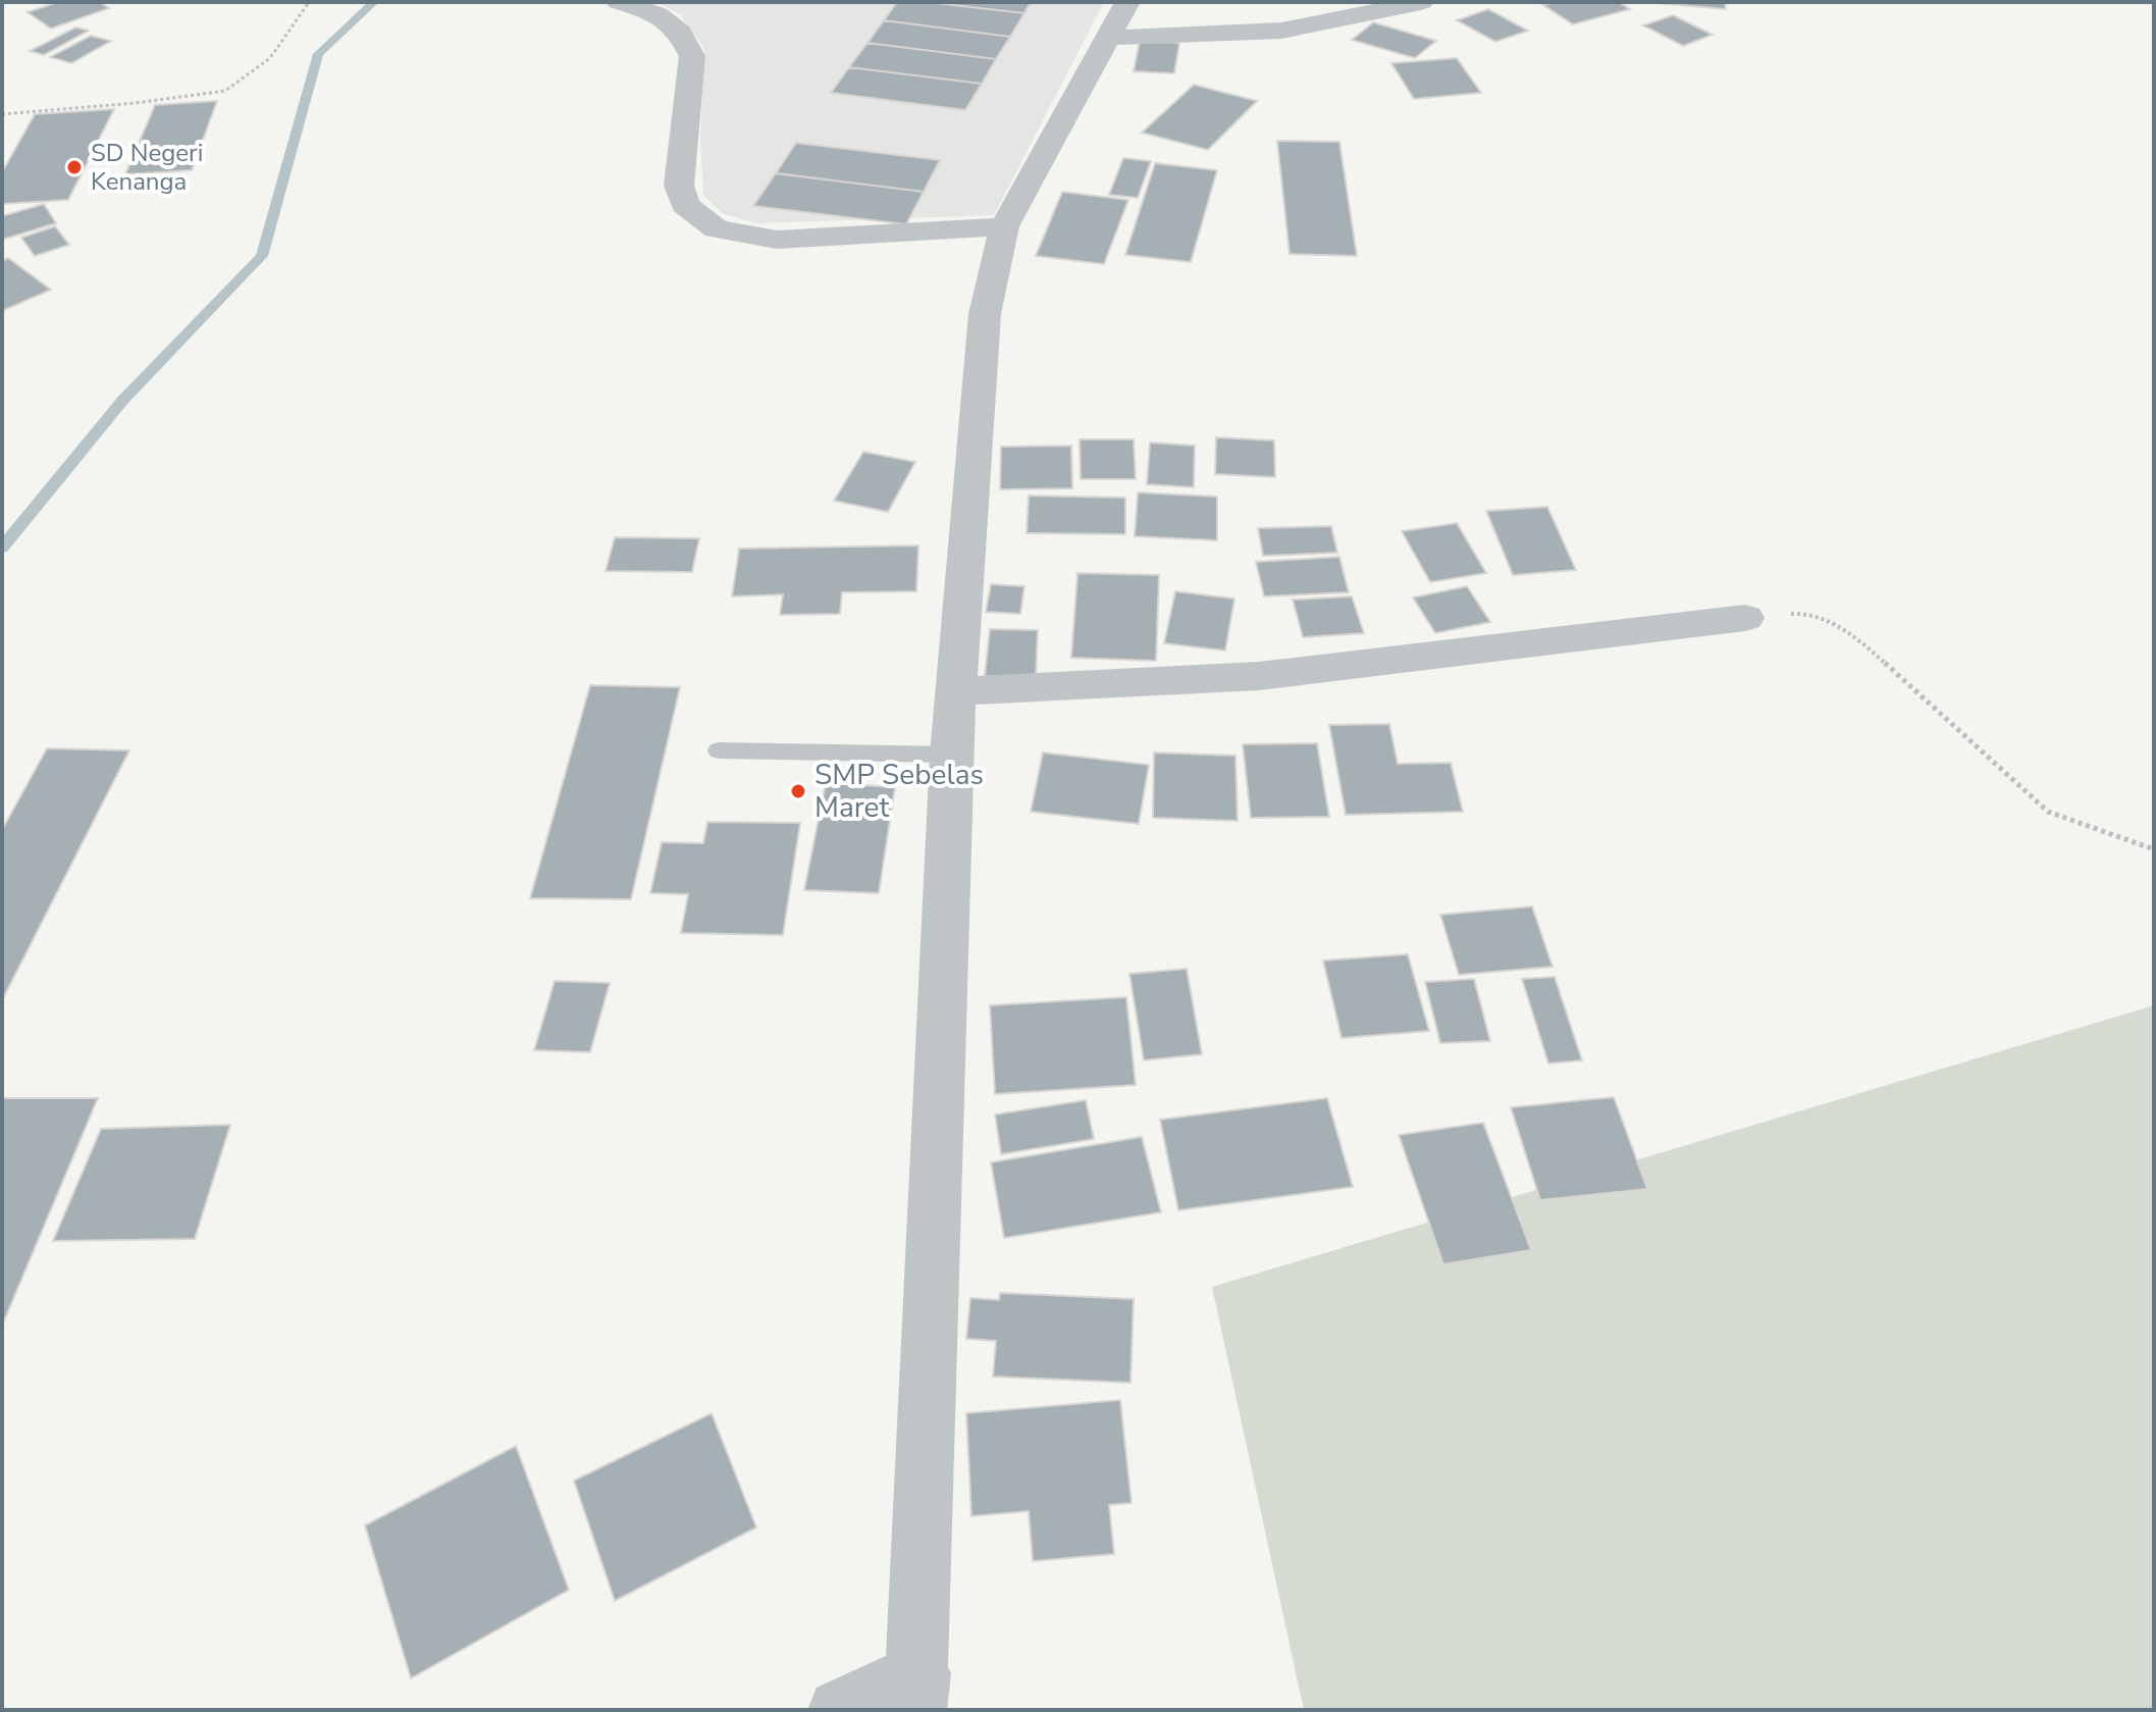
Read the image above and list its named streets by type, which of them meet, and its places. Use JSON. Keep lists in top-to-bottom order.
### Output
{
  "places": ["SD Negeri Kenanga", "SMP Sebelas Maret"]
}
